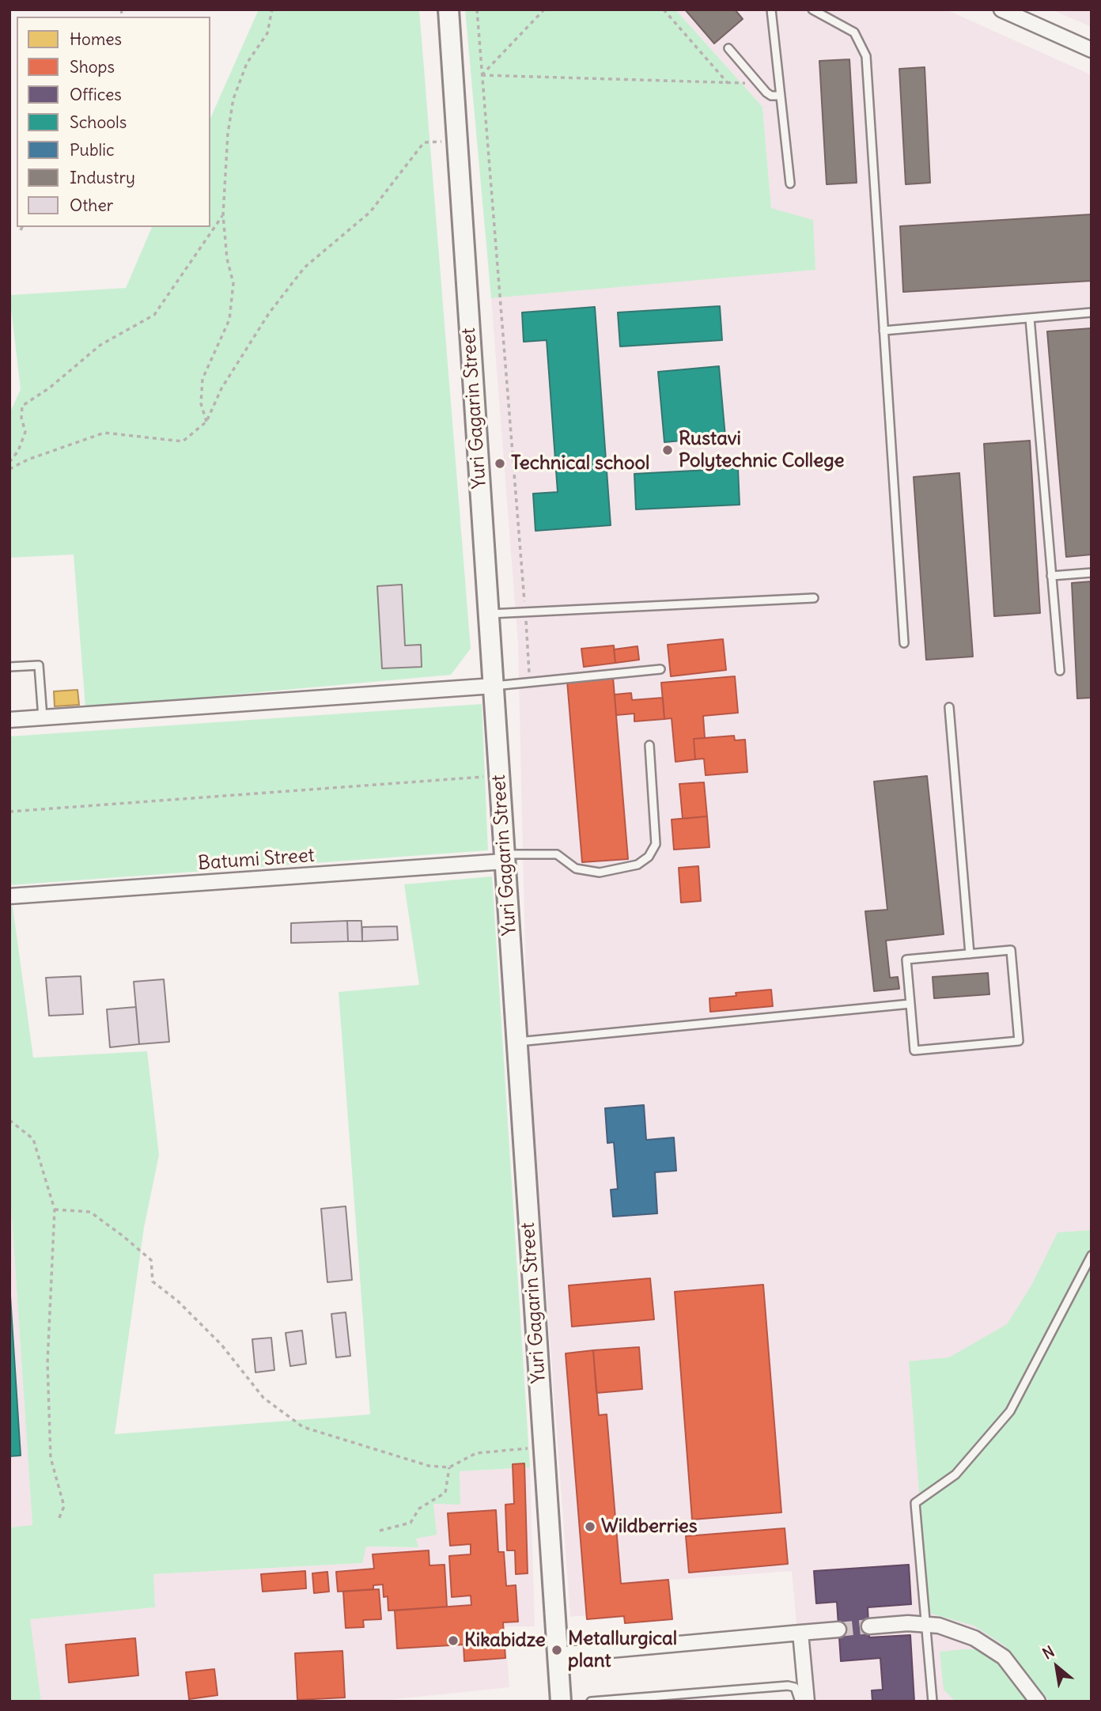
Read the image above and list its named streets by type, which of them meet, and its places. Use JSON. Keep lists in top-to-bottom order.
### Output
{
  "streets": {
    "street": ["Yuri Gagarin Street", "Batumi Street"]
  },
  "crossings": [
    ["Yuri Gagarin Street", "Batumi Street"]
  ],
  "places": [
    "Rustavi Polytechnic College",
    "Technical school",
    "Wildberries",
    "Kikabidze",
    "Metallurgical plant"
  ],
  "legend": [
    "Homes",
    "Shops",
    "Offices",
    "Schools",
    "Public",
    "Industry",
    "Other"
  ],
  "north": "top left"
}
